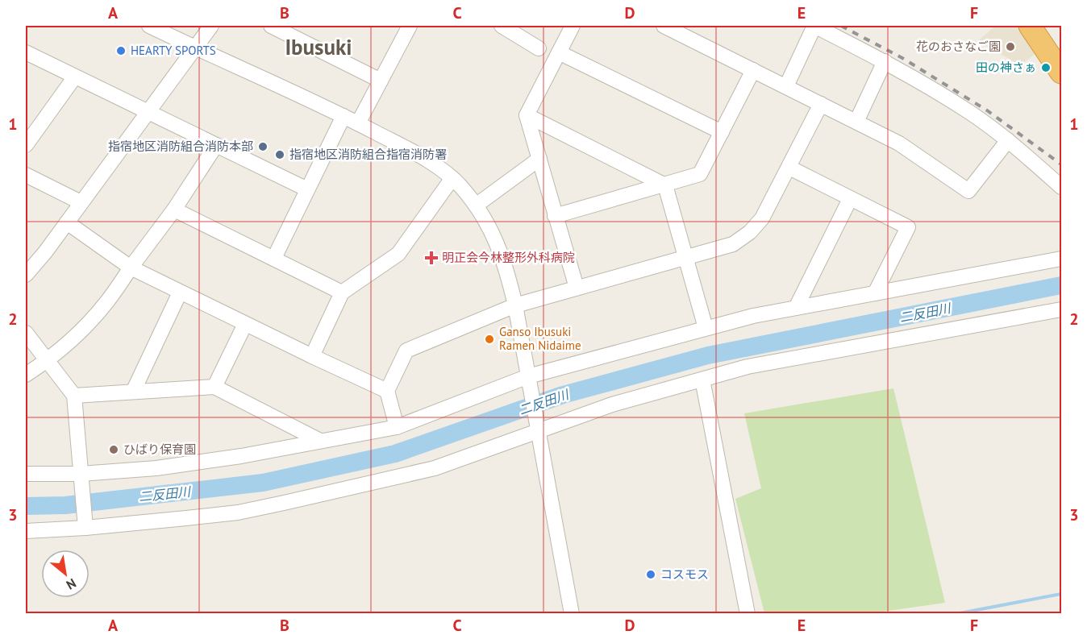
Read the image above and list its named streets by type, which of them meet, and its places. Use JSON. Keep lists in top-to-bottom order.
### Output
{
  "districts": ["Ibusuki"],
  "water": ["二反田川"],
  "places": {
    "other": [
      "花のおさなご園",
      "HEARTY SPORTS",
      "田の神さぁ",
      "指宿地区消防組合消防本部",
      "指宿地区消防組合指宿消防署",
      "Ganso Ibusuki Ramen Nidaime",
      "ひばり保育園",
      "コスモス"
    ],
    "health": ["明正会今林整形外科病院"]
  },
  "north": "bottom right",
  "grid": {
    "columns": [
      "A",
      "B",
      "C",
      "D",
      "E",
      "F"
    ],
    "rows": ["1", "2", "3"]
  }
}
